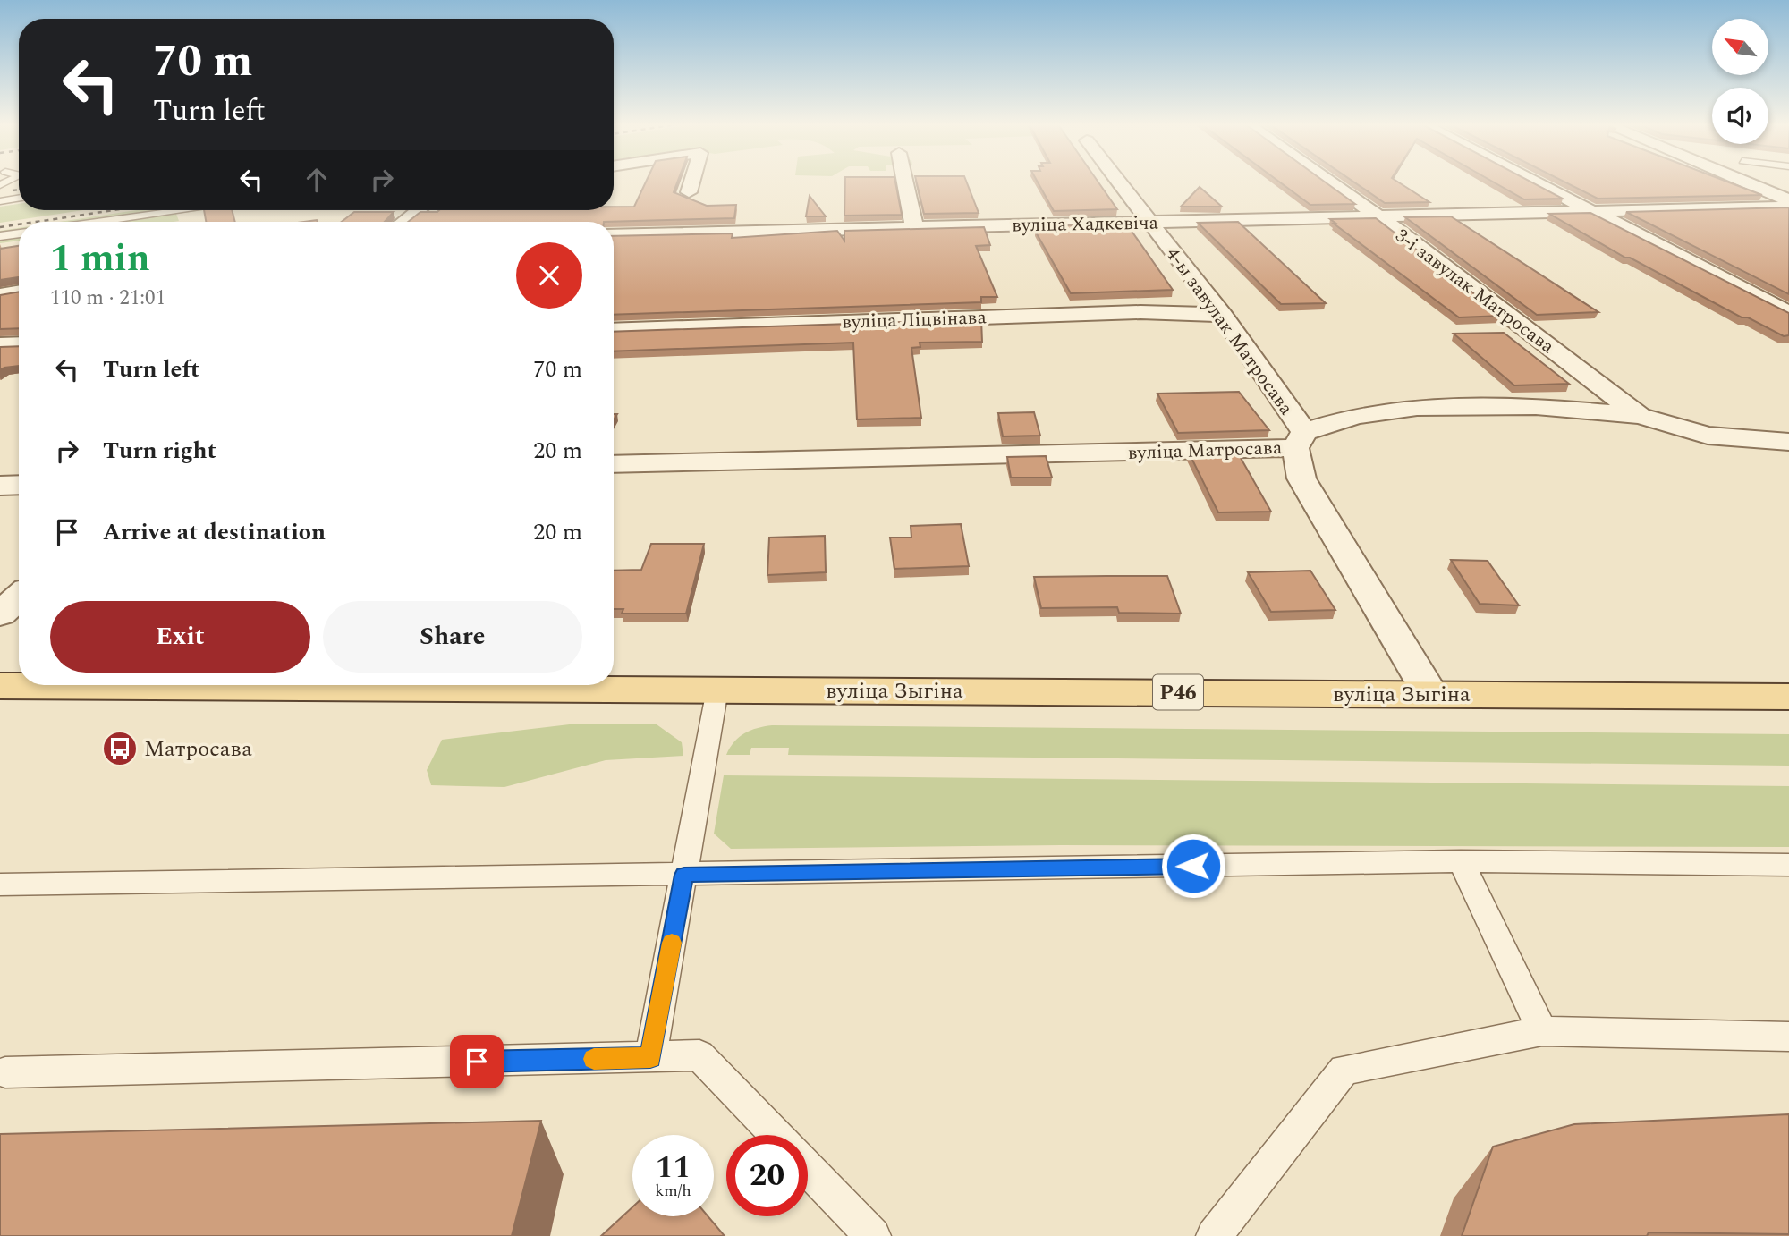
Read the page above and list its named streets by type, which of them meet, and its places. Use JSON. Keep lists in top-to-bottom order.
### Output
{
  "streets": {
    "main road": ["вуліца Зыгіна", "Р46"],
    "street": [
      "вуліца Хадкевіча",
      "3-і завулак Матросава",
      "вуліца Ліцвінава",
      "4-ы завулак Матросава",
      "вуліца Матросава"
    ]
  },
  "crossings": [
    ["вуліца Хадкевіча", "3-і завулак Матросава"],
    ["вуліца Хадкевіча", "4-ы завулак Матросава"],
    ["3-і завулак Матросава", "вуліца Матросава"],
    ["вуліца Ліцвінава", "4-ы завулак Матросава"],
    ["4-ы завулак Матросава", "вуліца Матросава"],
    ["4-ы завулак Матросава", "вуліца Зыгіна"]
  ],
  "places": {
    "bus stop": ["Матросава"]
  },
  "north": "top left",
  "page": {
    "turn": ["70 m", "Turn left"],
    "heading": ["1 min", "110 m · 21:01"],
    "list": [
      {
        "name": "Turn left",
        "value": "70 m"
      },
      {
        "name": "Turn right",
        "value": "20 m"
      },
      {
        "name": "Arrive at destination",
        "value": "20 m"
      }
    ],
    "buttons": ["Exit", "Share"],
    "speed": "11 km/h",
    "limit": "20"
  }
}
